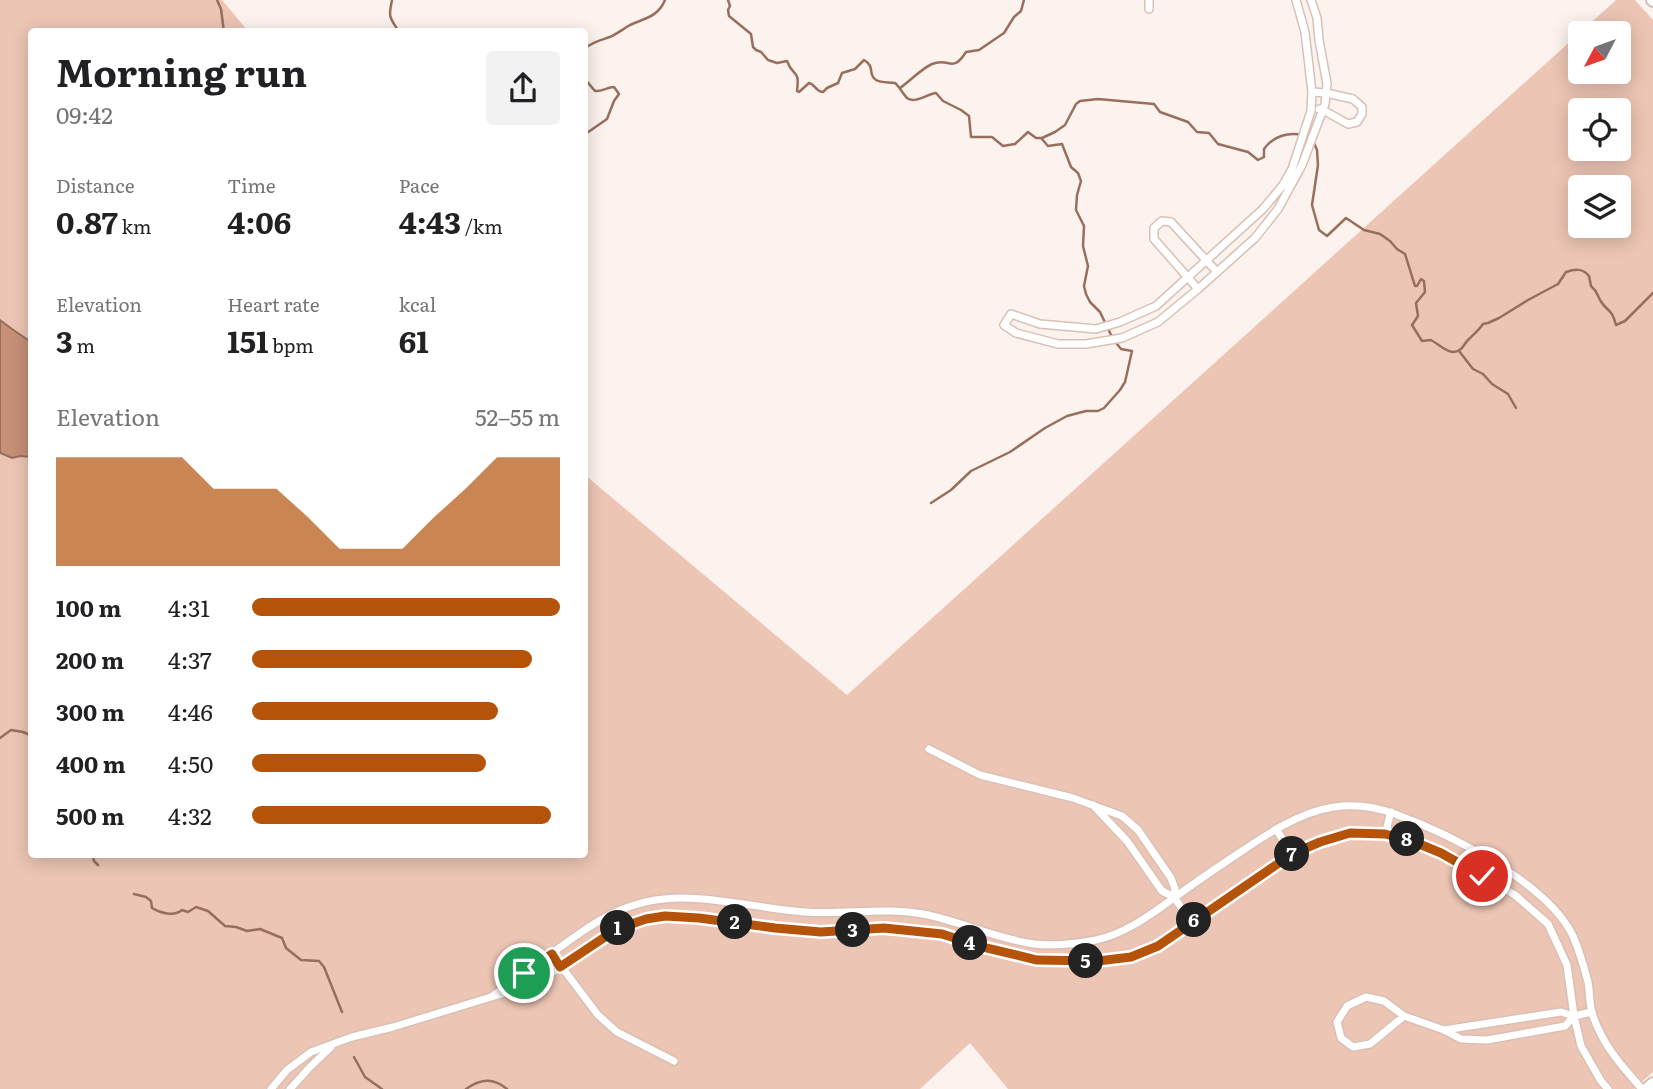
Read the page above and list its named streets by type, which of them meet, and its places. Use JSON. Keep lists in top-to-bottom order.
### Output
{
  "north": "bottom left",
  "page": {
    "heading": ["Morning run", "09:42"],
    "stats": [
      ["Distance", "0.87 km"],
      ["Time", "4:06"],
      ["Pace", "4:43 /km"],
      ["Elevation", "3 m"],
      ["Heart rate", "151 bpm"],
      ["kcal", "61"]
    ],
    "chart": ["Elevation", "52–55 m"],
    "list": [
      {
        "name": "100 m",
        "note": "4:31"
      },
      {
        "name": "200 m",
        "note": "4:37"
      },
      {
        "name": "300 m",
        "note": "4:46"
      },
      {
        "name": "400 m",
        "note": "4:50"
      },
      {
        "name": "500 m",
        "note": "4:32"
      }
    ],
    "pins": [
      "8",
      "7",
      "6",
      "2",
      "1",
      "3",
      "4",
      "5"
    ]
  }
}
